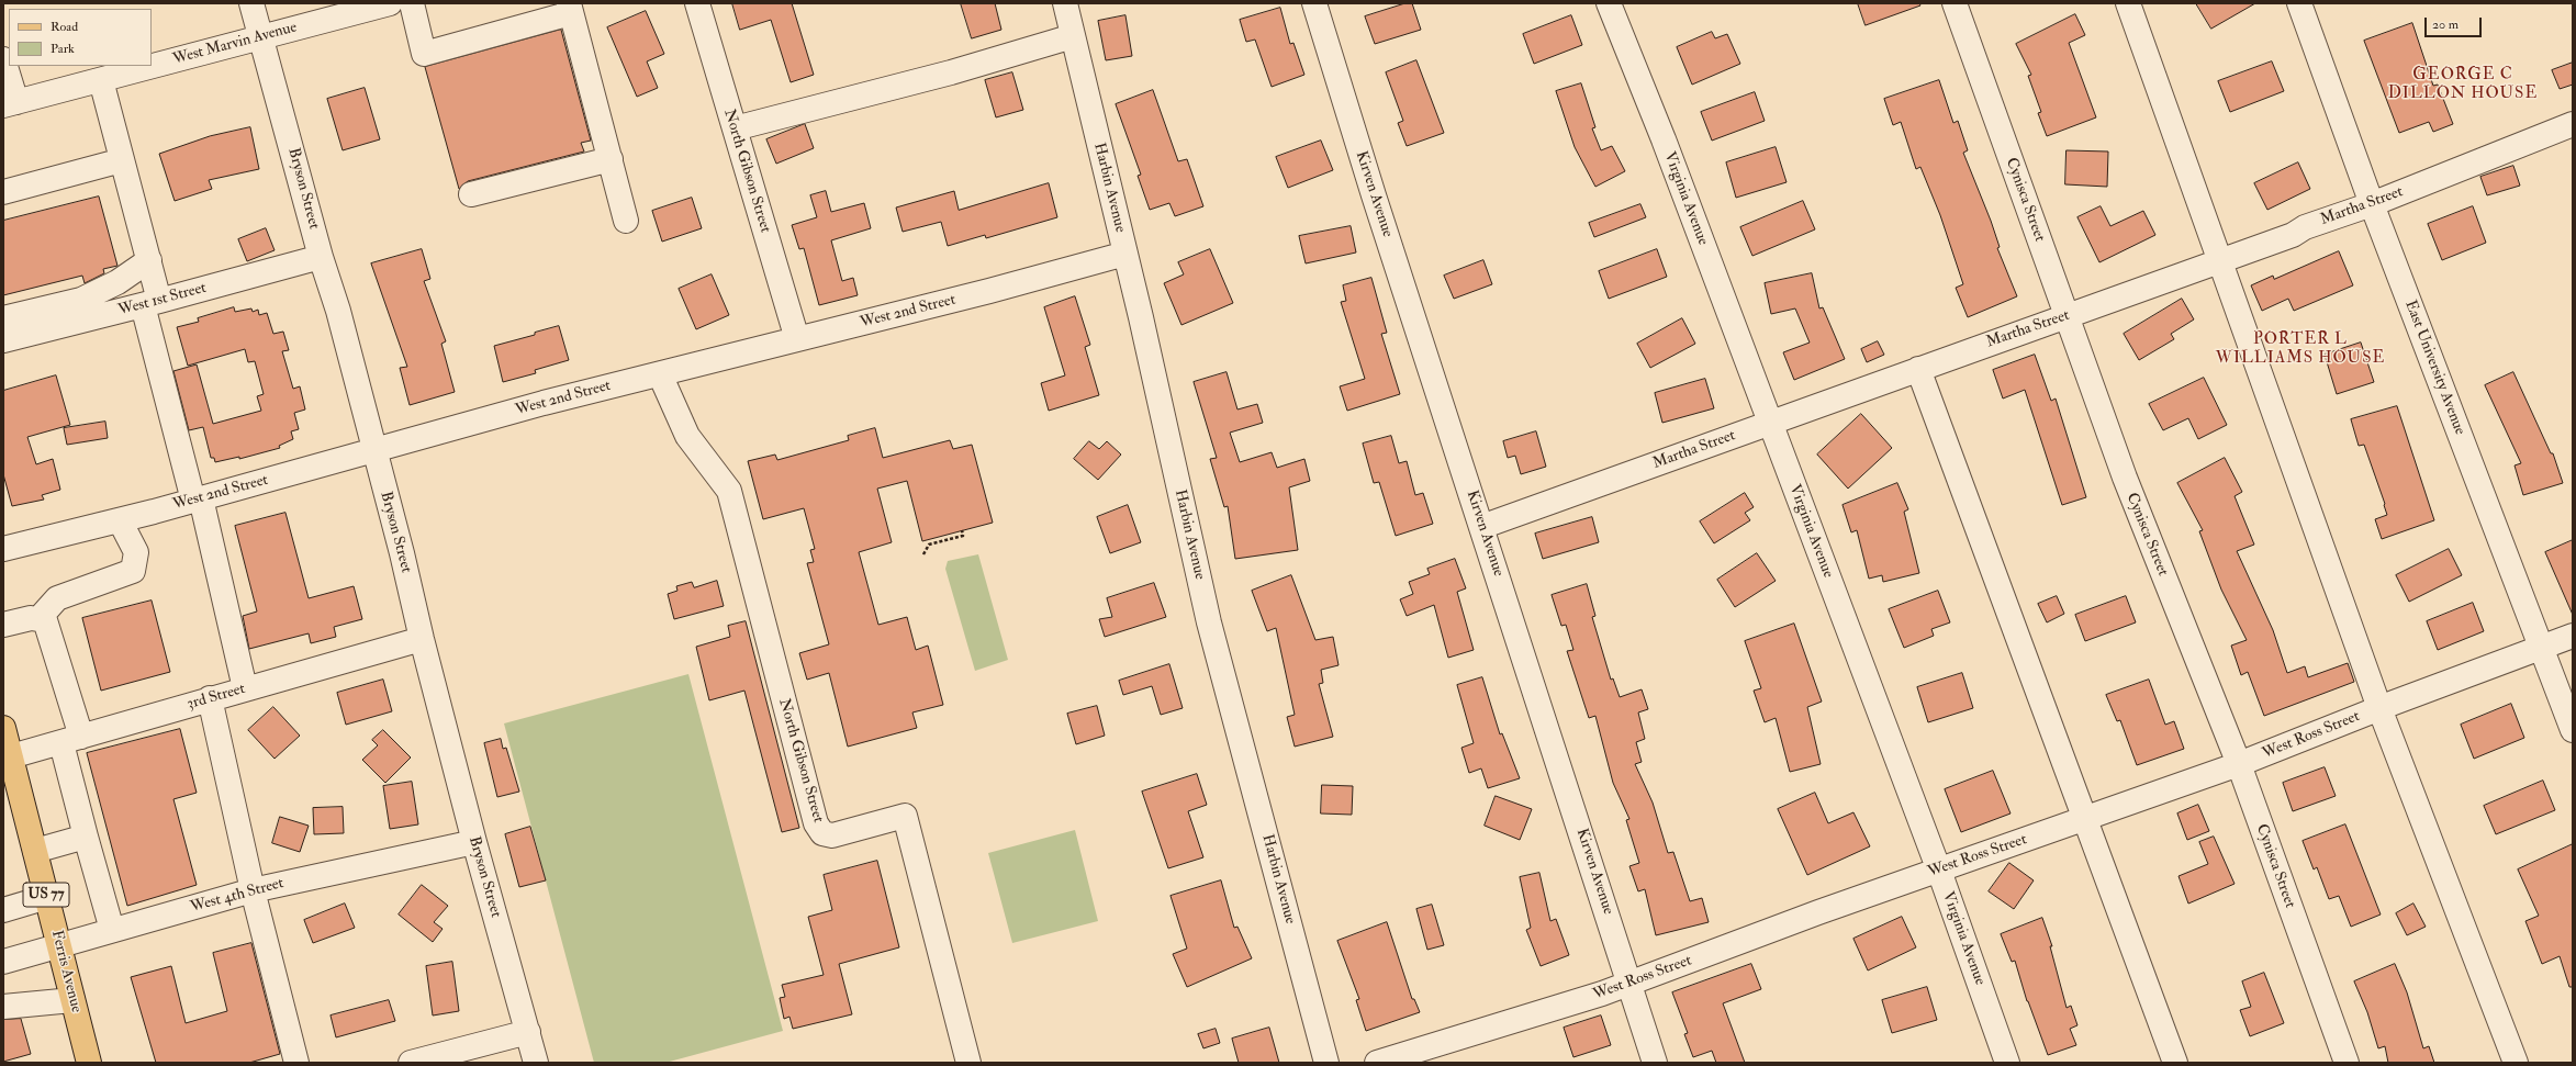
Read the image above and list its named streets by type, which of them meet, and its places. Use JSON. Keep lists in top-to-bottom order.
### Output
{
  "streets": {
    "main road": ["US 77", "Ferris Avenue"],
    "street": [
      "West Marvin Avenue",
      "North Gibson Street",
      "Harbin Avenue",
      "Bryson Street",
      "Kirven Avenue",
      "Virginia Avenue",
      "Cynisca Street",
      "Martha Street",
      "West 1st Street",
      "West 2nd Street",
      "East University Avenue",
      "3rd Street",
      "West Ross Street",
      "West 4th Street"
    ]
  },
  "crossings": [
    ["West Marvin Avenue", "Bryson Street"],
    ["North Gibson Street", "West 2nd Street"],
    ["Harbin Avenue", "West 2nd Street"],
    ["Bryson Street", "West 1st Street"],
    ["Bryson Street", "West 2nd Street"],
    ["Bryson Street", "3rd Street"],
    ["Bryson Street", "West 4th Street"],
    ["Kirven Avenue", "Martha Street"],
    ["Kirven Avenue", "West Ross Street"],
    ["Virginia Avenue", "Martha Street"],
    ["Virginia Avenue", "West Ross Street"],
    ["Cynisca Street", "Martha Street"],
    ["Cynisca Street", "West Ross Street"],
    ["Martha Street", "East University Avenue"],
    ["East University Avenue", "West Ross Street"],
    ["3rd Street", "Ferris Avenue"],
    ["West 4th Street", "Ferris Avenue"]
  ],
  "districts": ["GEORGE C DILLON HOUSE", "PORTER L WILLIAMS HOUSE"],
  "legend": ["Road", "Park"],
  "scale_bar": "20 m"
}
